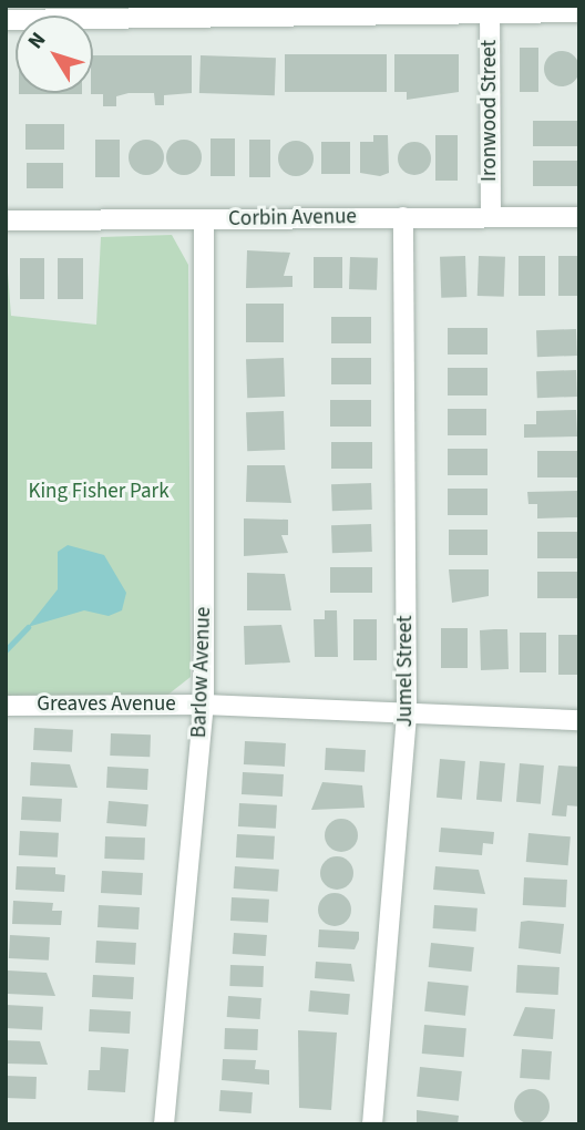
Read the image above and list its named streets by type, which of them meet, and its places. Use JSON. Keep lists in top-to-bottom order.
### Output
{
  "streets": {
    "street": [
      "Ironwood Street",
      "Corbin Avenue",
      "Jumel Street",
      "Barlow Avenue",
      "Greaves Avenue"
    ]
  },
  "crossings": [
    ["Ironwood Street", "Corbin Avenue"],
    ["Corbin Avenue", "Jumel Street"],
    ["Corbin Avenue", "Barlow Avenue"],
    ["Jumel Street", "Greaves Avenue"],
    ["Barlow Avenue", "Greaves Avenue"]
  ],
  "parks": ["King Fisher Park"],
  "north": "top left"
}
